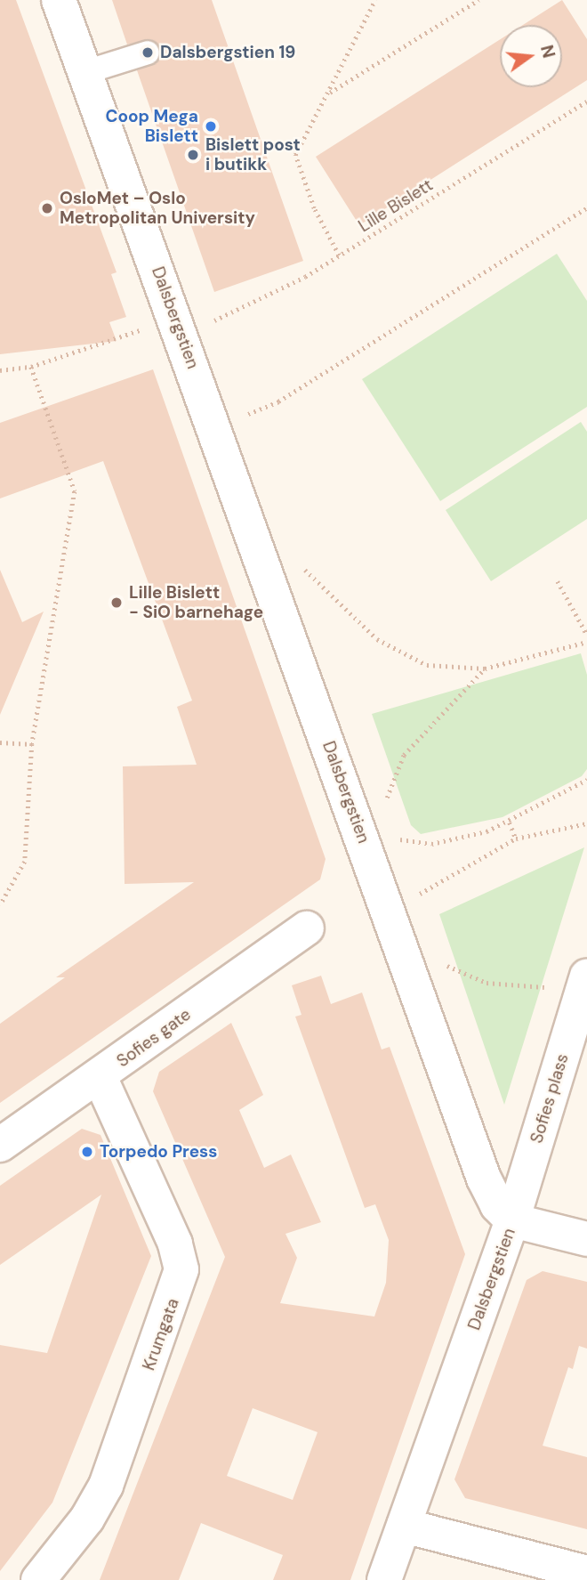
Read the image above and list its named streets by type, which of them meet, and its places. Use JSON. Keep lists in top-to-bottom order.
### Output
{
  "streets": {
    "street": [
      "Dalsbergstien",
      "Sofies gate",
      "Sofies plass",
      "Krumgata"
    ],
    "path": ["Lille Bislett"]
  },
  "crossings": [
    ["Dalsbergstien", "Sofies plass"],
    ["Sofies gate", "Krumgata"]
  ],
  "places": [
    "Dalsbergstien 19",
    "Coop Mega Bislett",
    "Bislett post i butikk",
    "OsloMet – Oslo Metropolitan University",
    "Lille Bislett - SiO barnehage",
    "Torpedo Press"
  ],
  "north": "right"
}
